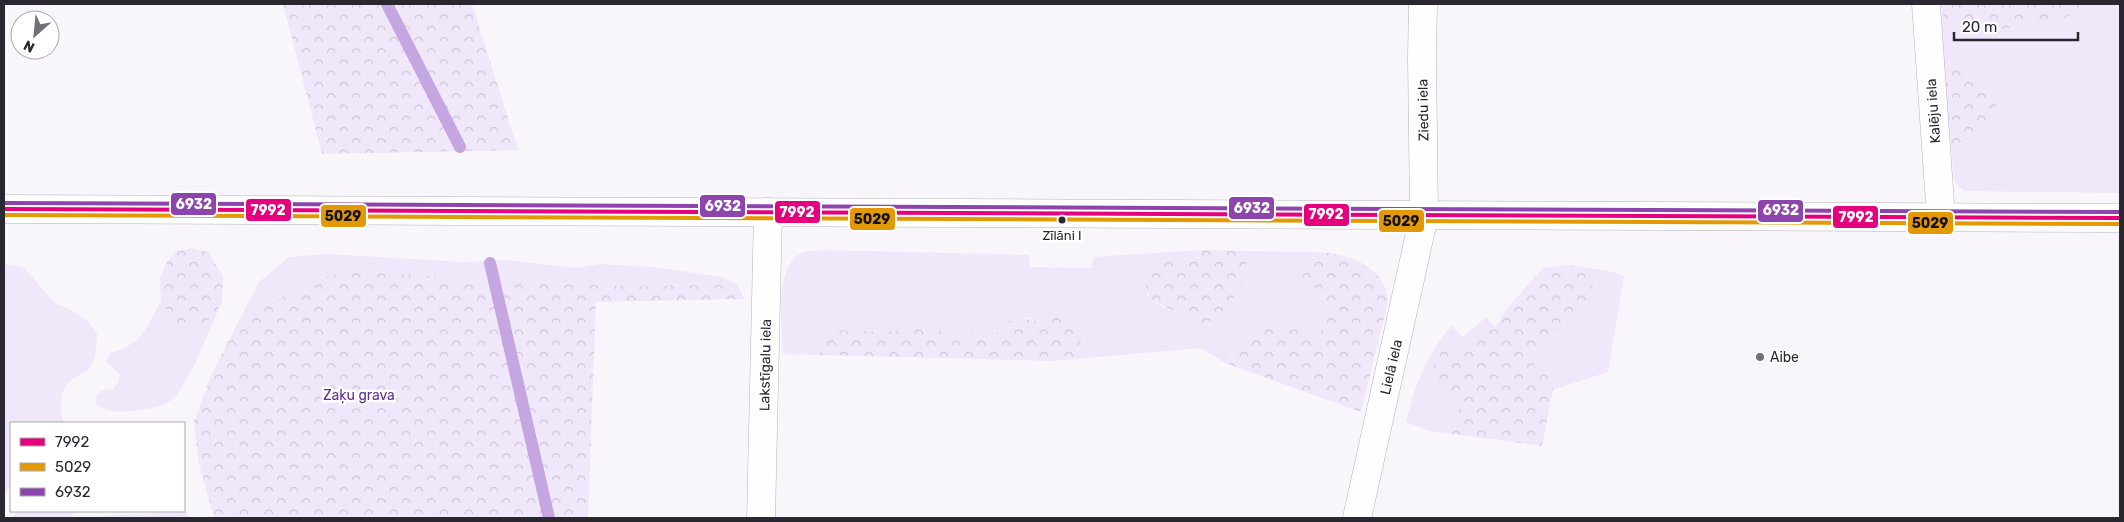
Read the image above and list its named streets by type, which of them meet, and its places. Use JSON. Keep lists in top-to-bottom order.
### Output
{
  "streets": {
    "main road": [
      "Ziedu iela",
      "Kalēju iela",
      "Lakstīgalu iela",
      "Lielā iela"
    ]
  },
  "crossings": [
    ["Ziedu iela", "Lielā iela"]
  ],
  "parks": ["Zaķu grava"],
  "places": ["Zīlāni I", "Aibe"],
  "lines": ["transit line 6932", "transit line 7992", "transit line 5029"],
  "legend": ["7992", "5029", "6932"],
  "scale_bar": "20 m",
  "north": "bottom left"
}
